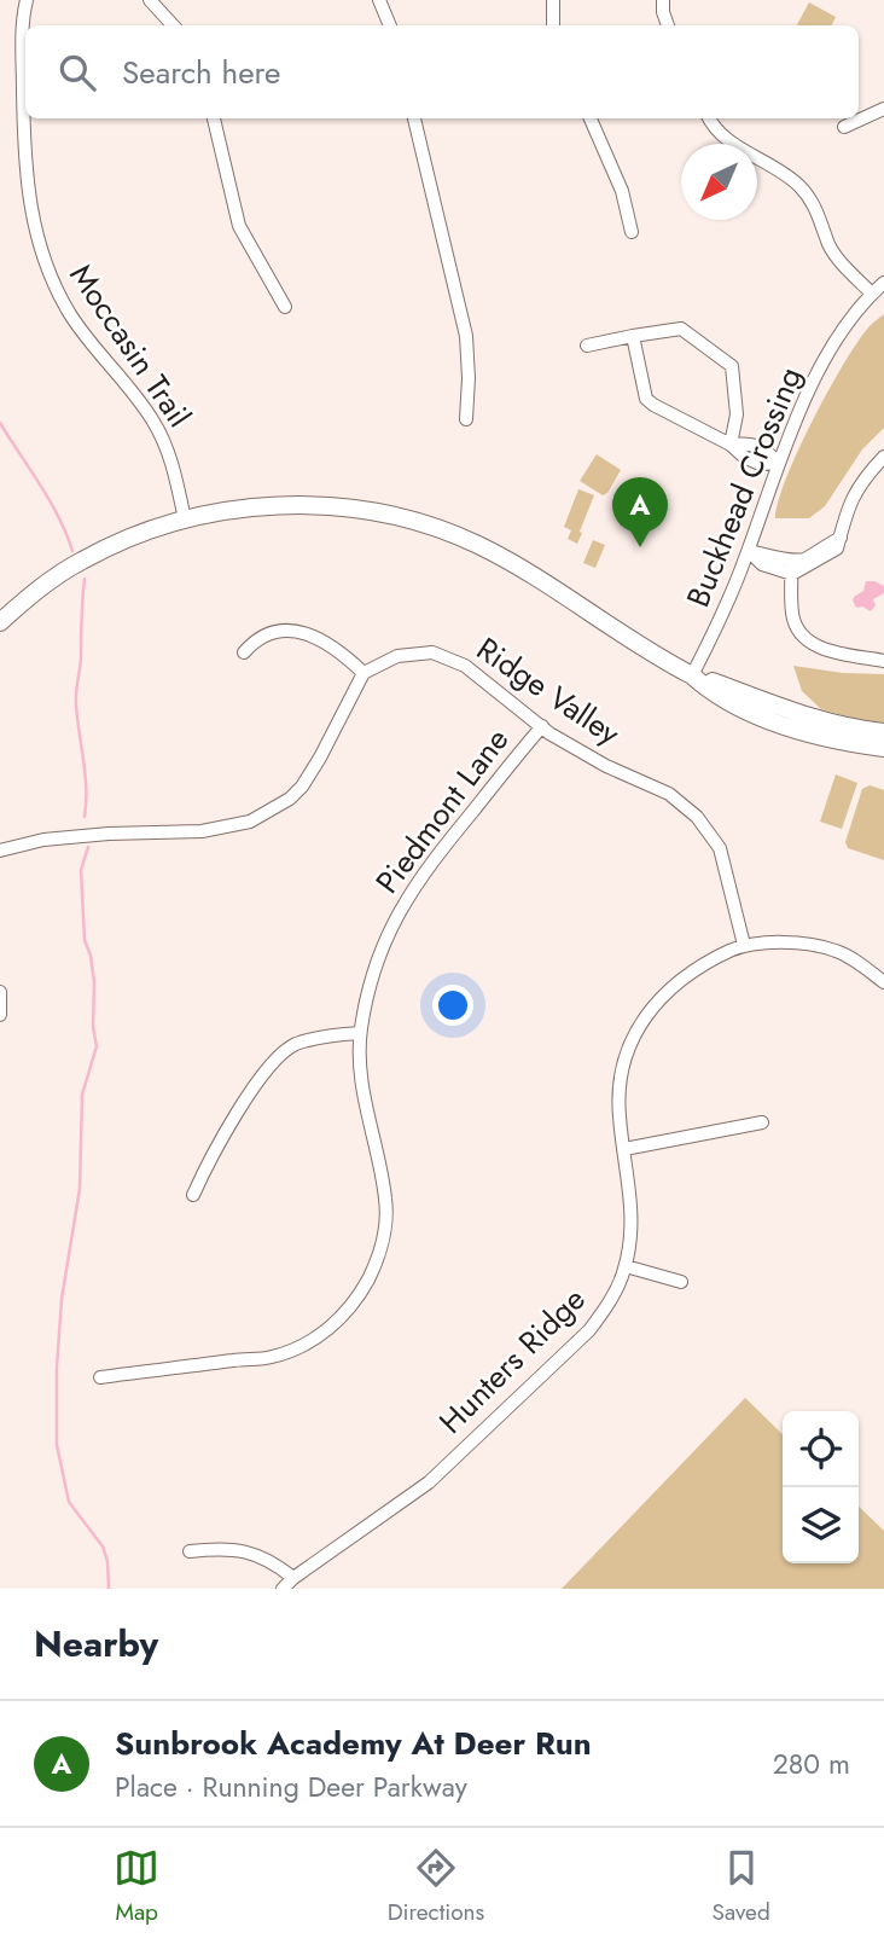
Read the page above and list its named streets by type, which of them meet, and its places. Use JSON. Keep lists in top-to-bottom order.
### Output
{
  "streets": {
    "street": [
      "Moccasin Trail",
      "Buckhead Crossing",
      "Ridge Valley",
      "Piedmont Lane",
      "Hunters Ridge"
    ]
  },
  "crossings": [
    ["Ridge Valley", "Piedmont Lane"],
    ["Ridge Valley", "Hunters Ridge"]
  ],
  "north": "bottom left",
  "page": {
    "search": "Search here",
    "pins": "A",
    "heading": "Nearby",
    "list": [
      {
        "mark": "A",
        "name": "Sunbrook Academy At Deer Run",
        "note": "Place · Running Deer Parkway",
        "value": "280 m"
      }
    ],
    "nav": ["Map", "Directions", "Saved"]
  }
}
